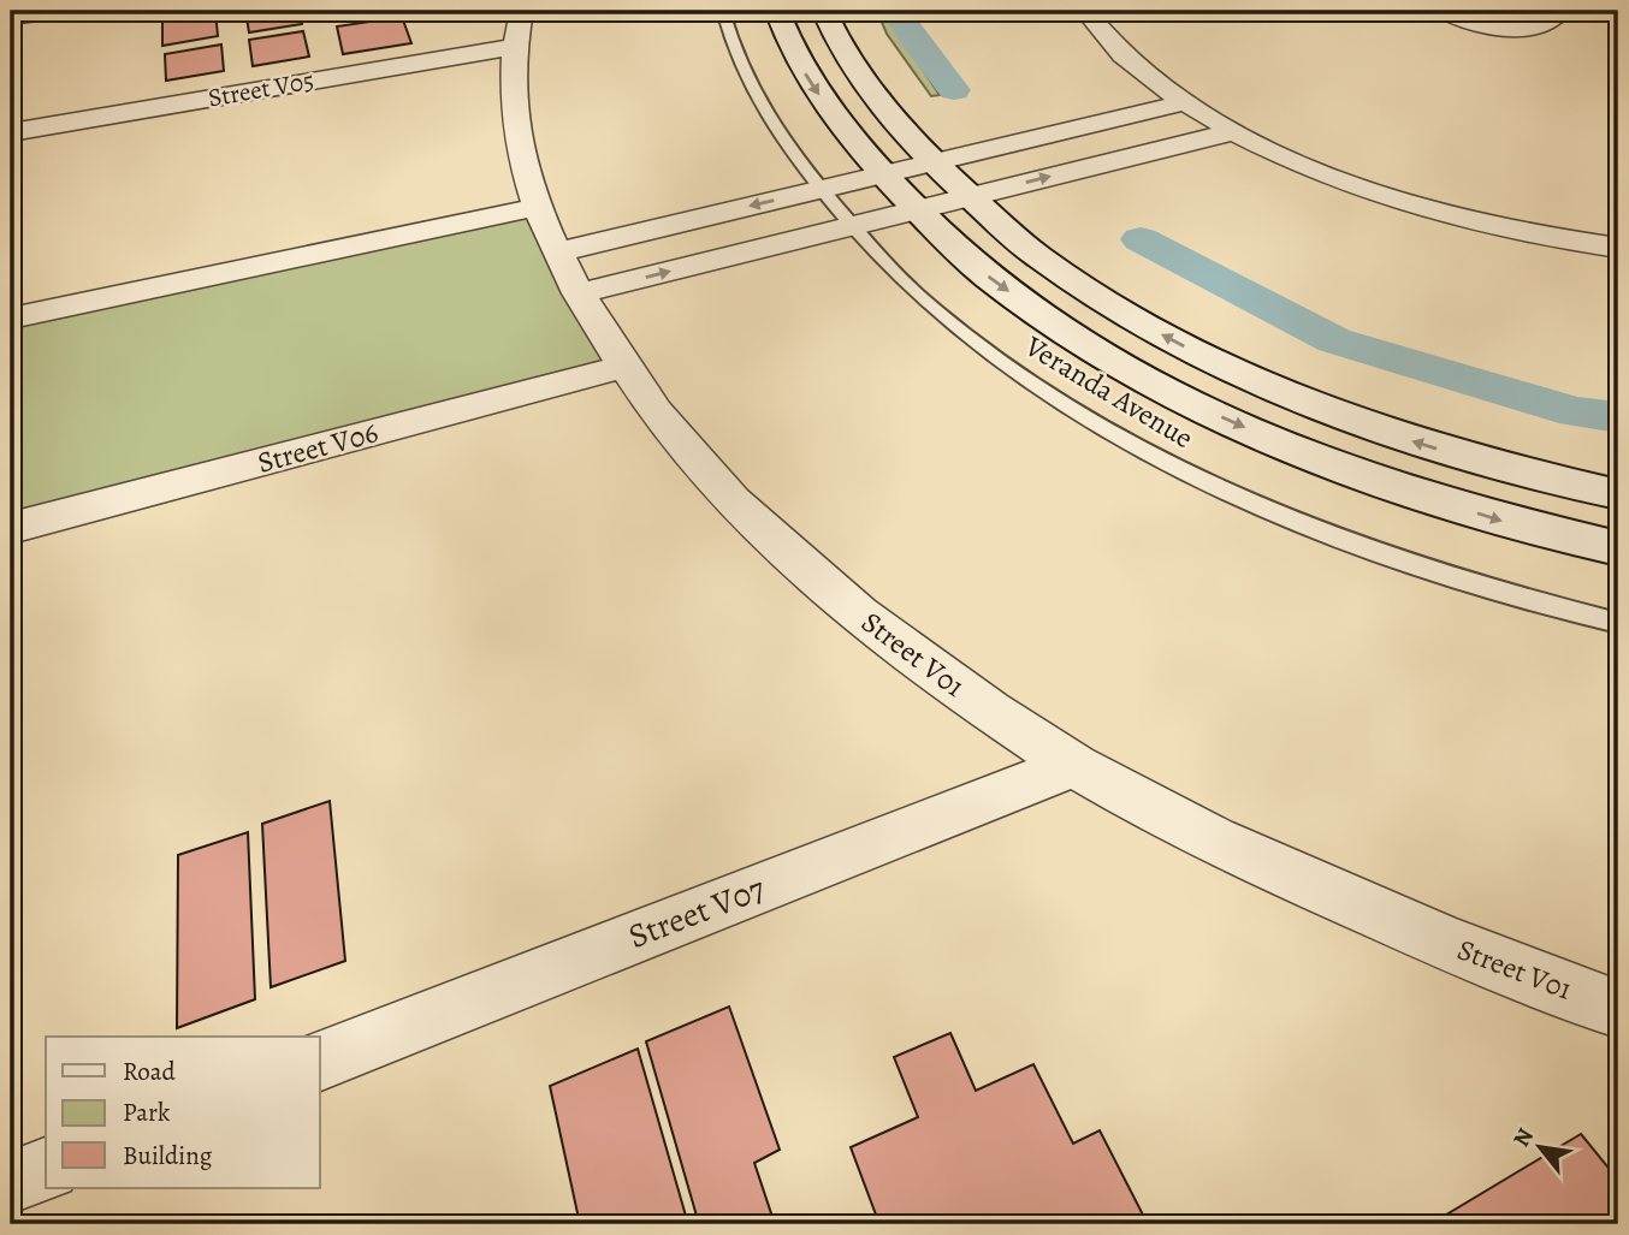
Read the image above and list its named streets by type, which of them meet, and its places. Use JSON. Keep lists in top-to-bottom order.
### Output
{
  "streets": {
    "street": [
      "Street V05",
      "Street V06",
      "Street V01",
      "Street V07"
    ],
    "lane": ["Veranda Avenue"]
  },
  "crossings": [
    ["Street V05", "Street V01"],
    ["Street V06", "Street V01"],
    ["Street V01", "Street V07"]
  ],
  "legend": ["Road", "Park", "Building"],
  "north": "top left"
}
